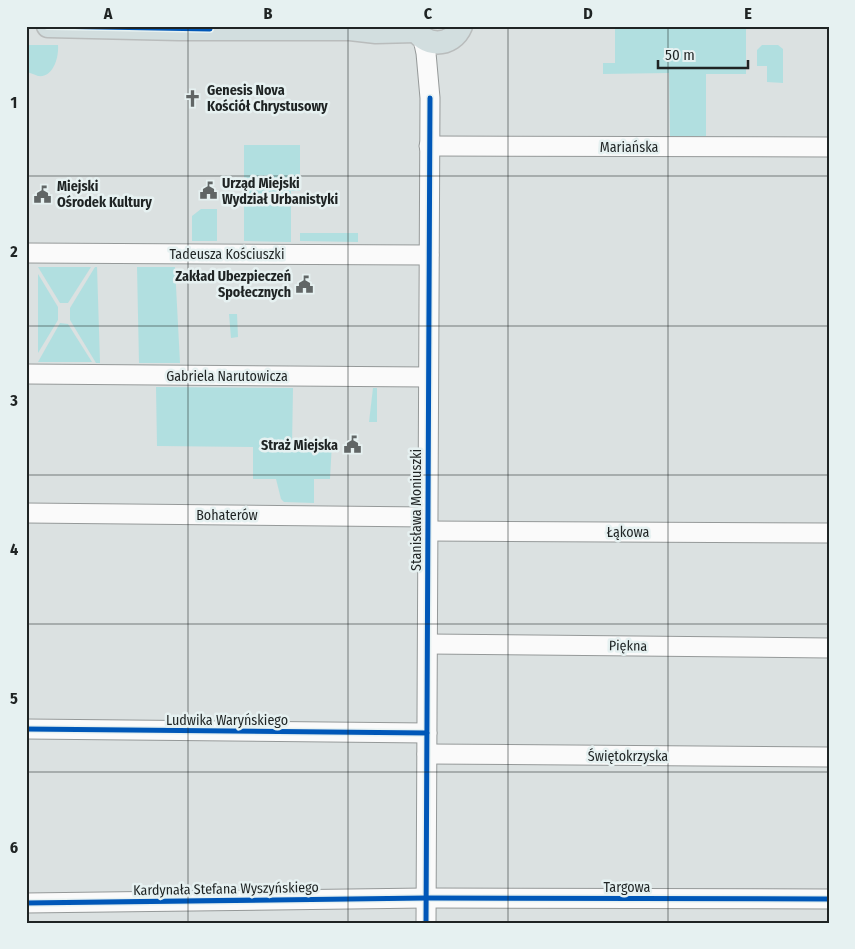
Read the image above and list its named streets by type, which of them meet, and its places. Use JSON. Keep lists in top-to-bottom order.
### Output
{
  "streets": {
    "street": [
      "Mariańska",
      "Tadeusza Kościuszki",
      "Gabriela Narutowicza",
      "Stanisława Moniuszki",
      "Bohaterów",
      "Łąkowa",
      "Piękna",
      "Ludwika Waryńskiego",
      "Świętokrzyska",
      "Targowa",
      "Kardynała Stefana Wyszyńskiego"
    ]
  },
  "crossings": [
    ["Mariańska", "Stanisława Moniuszki"],
    ["Tadeusza Kościuszki", "Stanisława Moniuszki"],
    ["Gabriela Narutowicza", "Stanisława Moniuszki"],
    ["Stanisława Moniuszki", "Bohaterów"],
    ["Stanisława Moniuszki", "Łąkowa"],
    ["Stanisława Moniuszki", "Piękna"],
    ["Stanisława Moniuszki", "Ludwika Waryńskiego"],
    ["Stanisława Moniuszki", "Świętokrzyska"],
    ["Stanisława Moniuszki", "Targowa"],
    ["Stanisława Moniuszki", "Kardynała Stefana Wyszyńskiego"],
    ["Bohaterów", "Łąkowa"],
    ["Targowa", "Kardynała Stefana Wyszyńskiego"]
  ],
  "places": {
    "church": ["Genesis Nova Kościół Chrystusowy"],
    "public building": [
      "Urząd Miejski Wydział Urbanistyki",
      "Miejski Ośrodek Kultury",
      "Zakład Ubezpieczeń Społecznych",
      "Straż Miejska"
    ]
  },
  "scale_bar": "50 m",
  "grid": {
    "columns": [
      "A",
      "B",
      "C",
      "D",
      "E"
    ],
    "rows": [
      "1",
      "2",
      "3",
      "4",
      "5",
      "6"
    ]
  }
}
